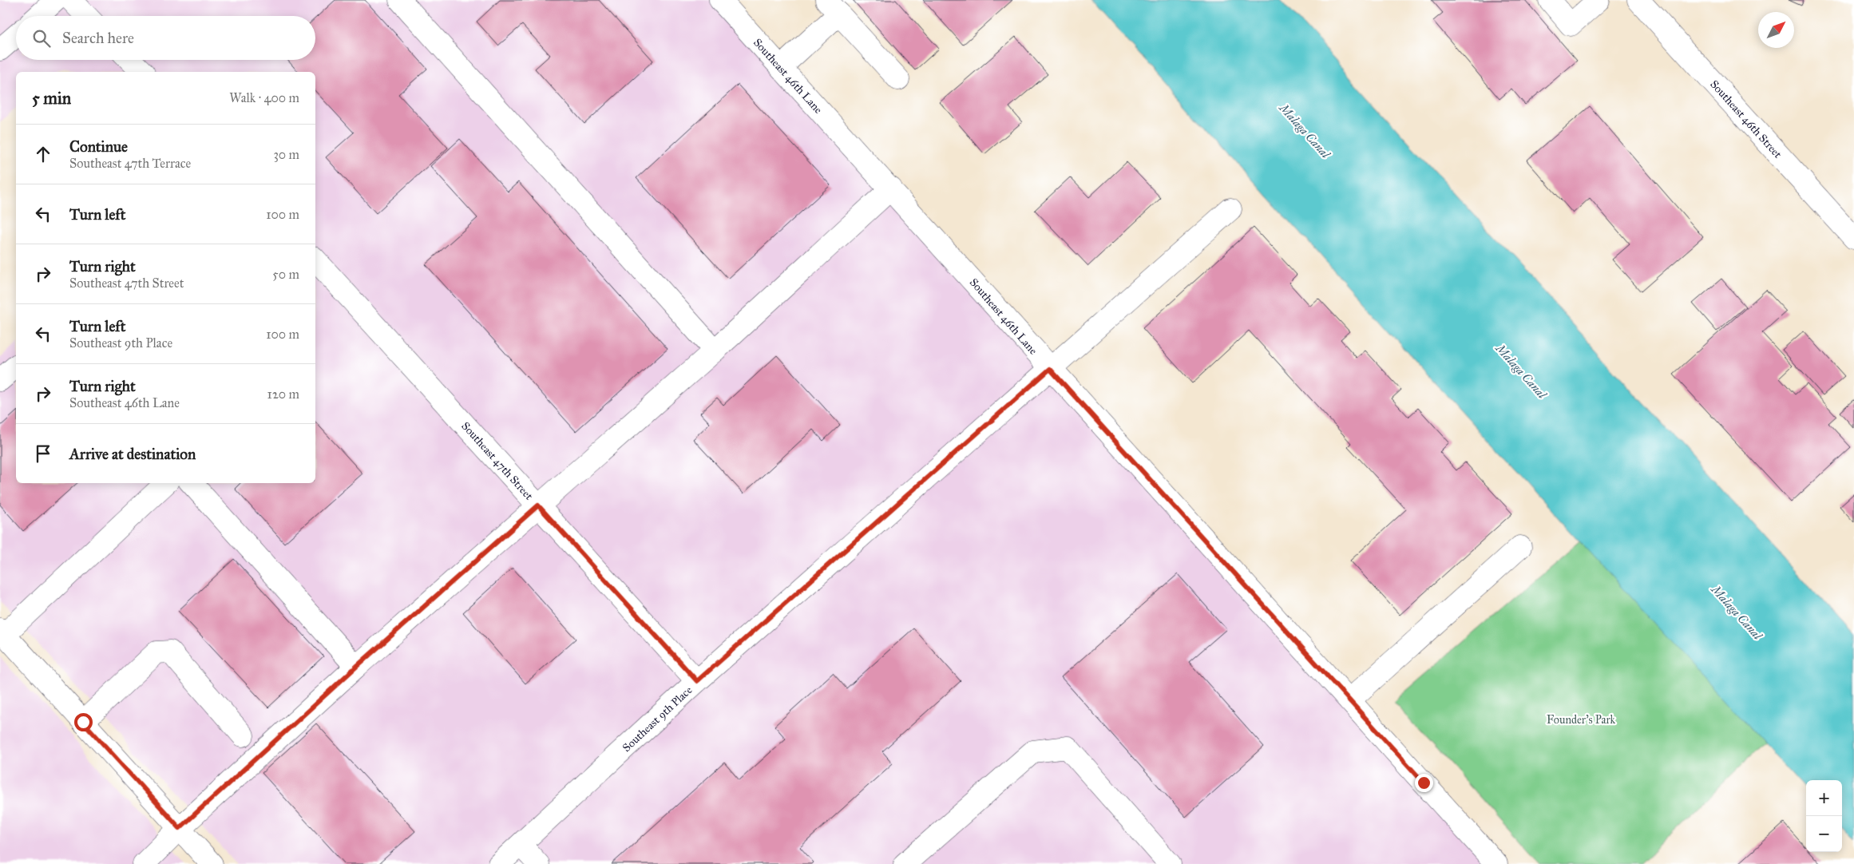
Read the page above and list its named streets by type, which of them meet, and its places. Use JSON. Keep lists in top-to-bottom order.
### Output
{
  "streets": {
    "street": [
      "Southeast 46th Lane",
      "Southeast 46th Street",
      "Southeast 47th Street",
      "Southeast 9th Place"
    ]
  },
  "crossings": [
    ["Southeast 46th Lane", "Southeast 9th Place"],
    ["Southeast 47th Street", "Southeast 9th Place"]
  ],
  "water": ["Malaga Canal"],
  "parks": ["Founder's Park"],
  "north": "top right",
  "page": {
    "search": "Search here",
    "heading": ["5 min", "Walk · 400 m"],
    "list": [
      ["Continue", "Southeast 47th Terrace", "30 m"],
      ["Turn left", "100 m"],
      ["Turn right", "Southeast 47th Street", "50 m"],
      ["Turn left", "Southeast 9th Place", "100 m"],
      ["Turn right", "Southeast 46th Lane", "120 m"],
      "Arrive at destination"
    ],
    "map_buttons": ["+", "−"]
  }
}
